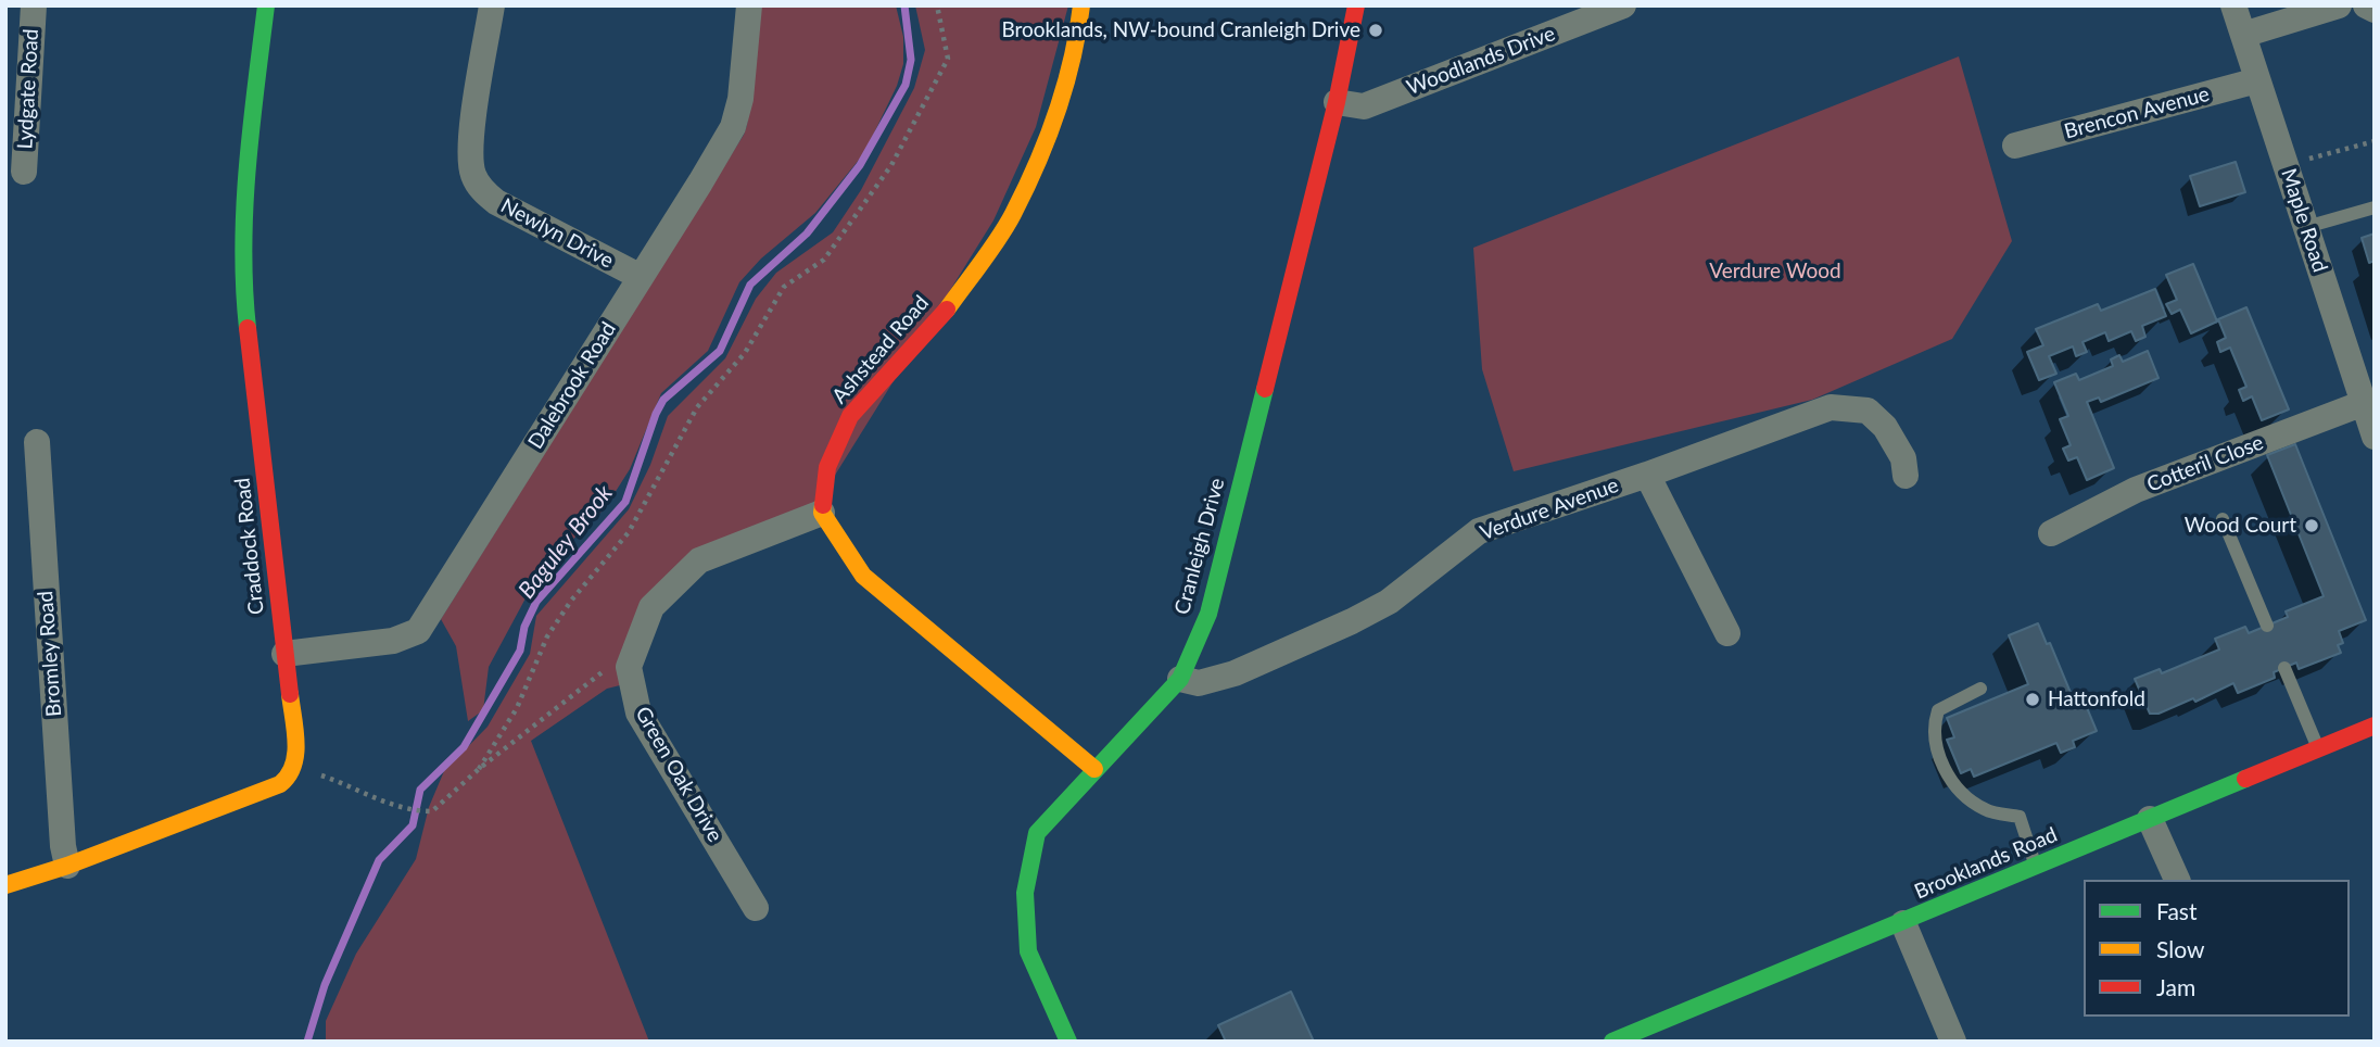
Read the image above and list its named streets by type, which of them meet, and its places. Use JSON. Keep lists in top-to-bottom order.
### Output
{
  "streets": {
    "street": [
      "Woodlands Drive",
      "Lydgate Road",
      "Brencon Avenue",
      "Maple Road",
      "Newlyn Drive",
      "Ashstead Road",
      "Dalebrook Road",
      "Cotteril Close",
      "Verdure Avenue",
      "Craddock Road",
      "Cranleigh Drive",
      "Bromley Road",
      "Green Oak Drive",
      "Brooklands Road"
    ]
  },
  "crossings": [
    ["Woodlands Drive", "Cranleigh Drive"],
    ["Brencon Avenue", "Maple Road"],
    ["Maple Road", "Cotteril Close"],
    ["Newlyn Drive", "Dalebrook Road"],
    ["Dalebrook Road", "Craddock Road"],
    ["Verdure Avenue", "Cranleigh Drive"]
  ],
  "water": ["Baguley Brook"],
  "parks": ["Verdure Wood"],
  "places": ["Brooklands, NW-bound Cranleigh Drive", "Wood Court", "Hattonfold"],
  "legend": ["Fast", "Slow", "Jam"]
}
